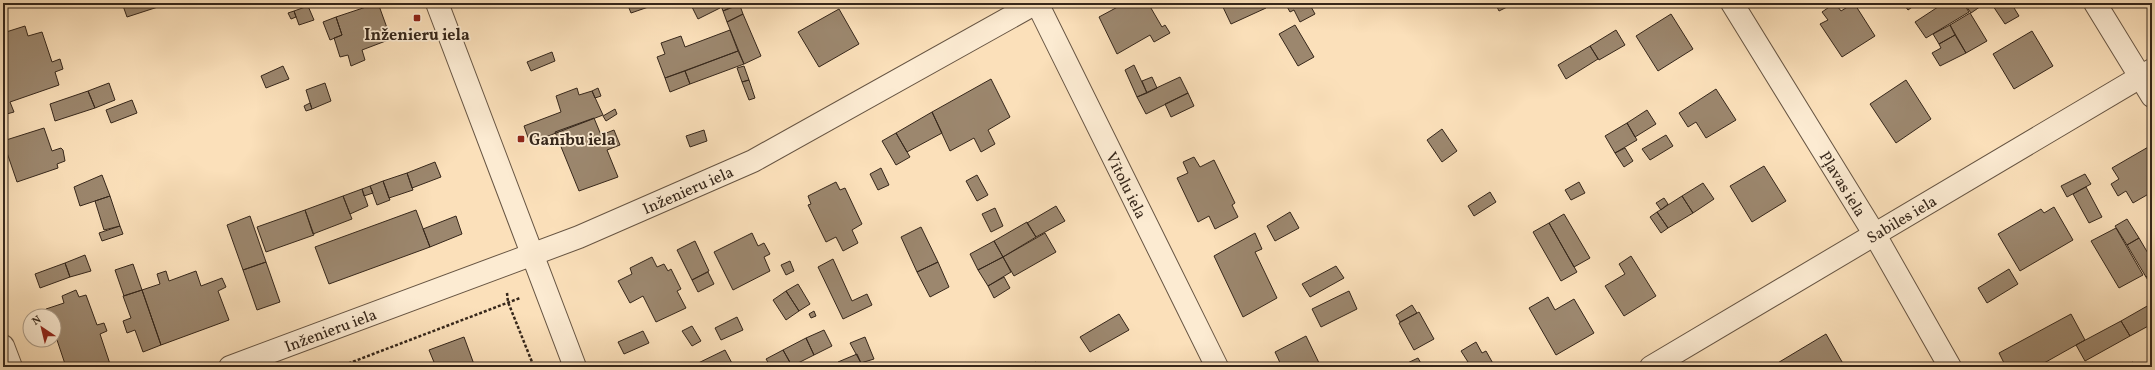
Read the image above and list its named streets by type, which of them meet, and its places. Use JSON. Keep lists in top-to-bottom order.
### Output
{
  "streets": {
    "street": [
      "Pļavas iela",
      "Vītolu iela",
      "Inženieru iela",
      "Sabiles iela"
    ]
  },
  "crossings": [
    ["Pļavas iela", "Sabiles iela"],
    ["Vītolu iela", "Inženieru iela"]
  ],
  "places": {
    "transit": ["Inženieru iela", "Ganību iela"]
  },
  "north": "top left"
}
